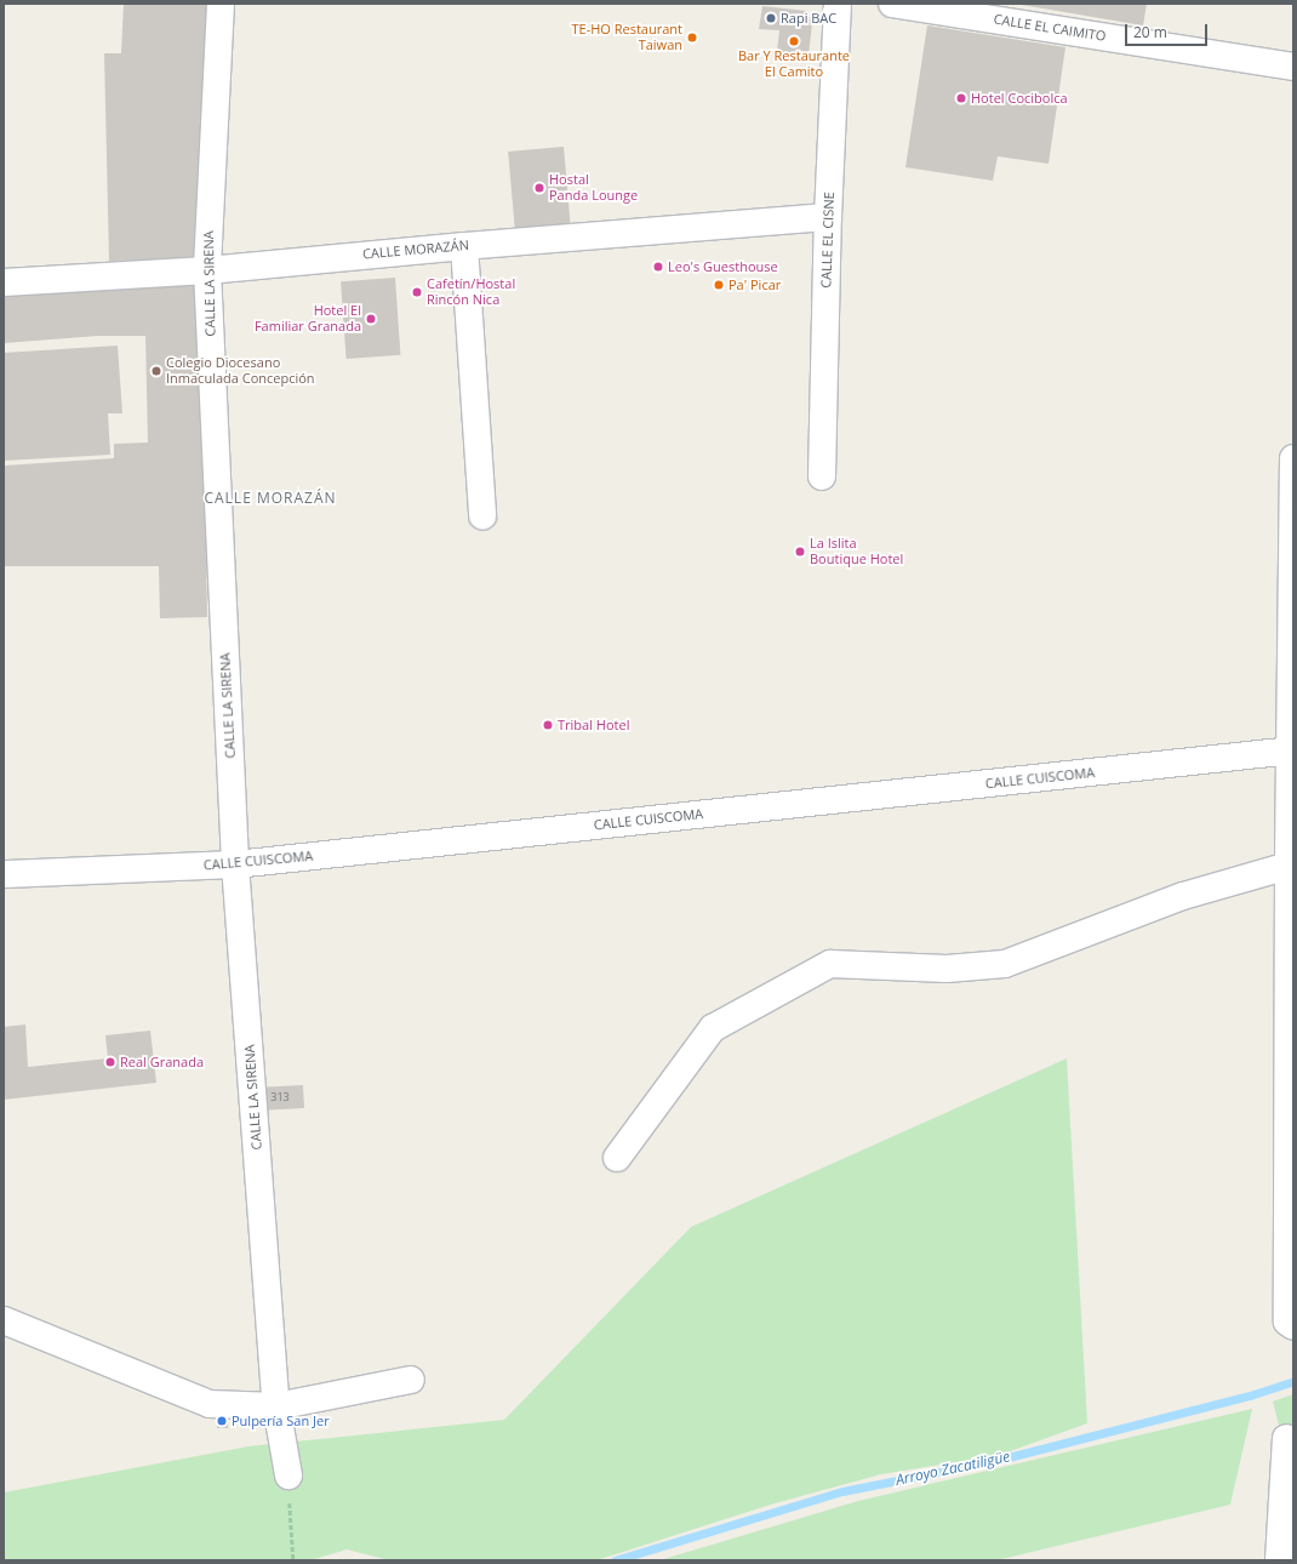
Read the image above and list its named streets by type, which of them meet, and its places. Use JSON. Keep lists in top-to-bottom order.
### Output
{
  "streets": {
    "street": [
      "CALLE EL CAIMITO",
      "CALLE EL CISNE",
      "CALLE MORAZÁN",
      "CALLE LA SIRENA",
      "CALLE CUISCOMA"
    ]
  },
  "crossings": [
    ["CALLE EL CISNE", "CALLE MORAZÁN"],
    ["CALLE MORAZÁN", "CALLE LA SIRENA"],
    ["CALLE LA SIRENA", "CALLE CUISCOMA"]
  ],
  "districts": ["CALLE MORAZÁN"],
  "water": ["Arroyo Zacatiligüe"],
  "places": [
    "Rapi BAC",
    "TE-HO Restaurant Taiwan",
    "Bar Y Restaurante El Camito",
    "Hotel Cocibolca",
    "Hostal Panda Lounge",
    "Leo's Guesthouse",
    "Pa' Picar",
    "Cafetín/Hostal Rincón Nica",
    "Hotel El Familiar Granada",
    "Colegio Diocesano Inmaculada Concepción",
    "La Islita Boutique Hotel",
    "Tribal Hotel",
    "Real Granada",
    "Pulpería San Jer"
  ],
  "house_numbers": ["313"],
  "scale_bar": "20 m"
}
